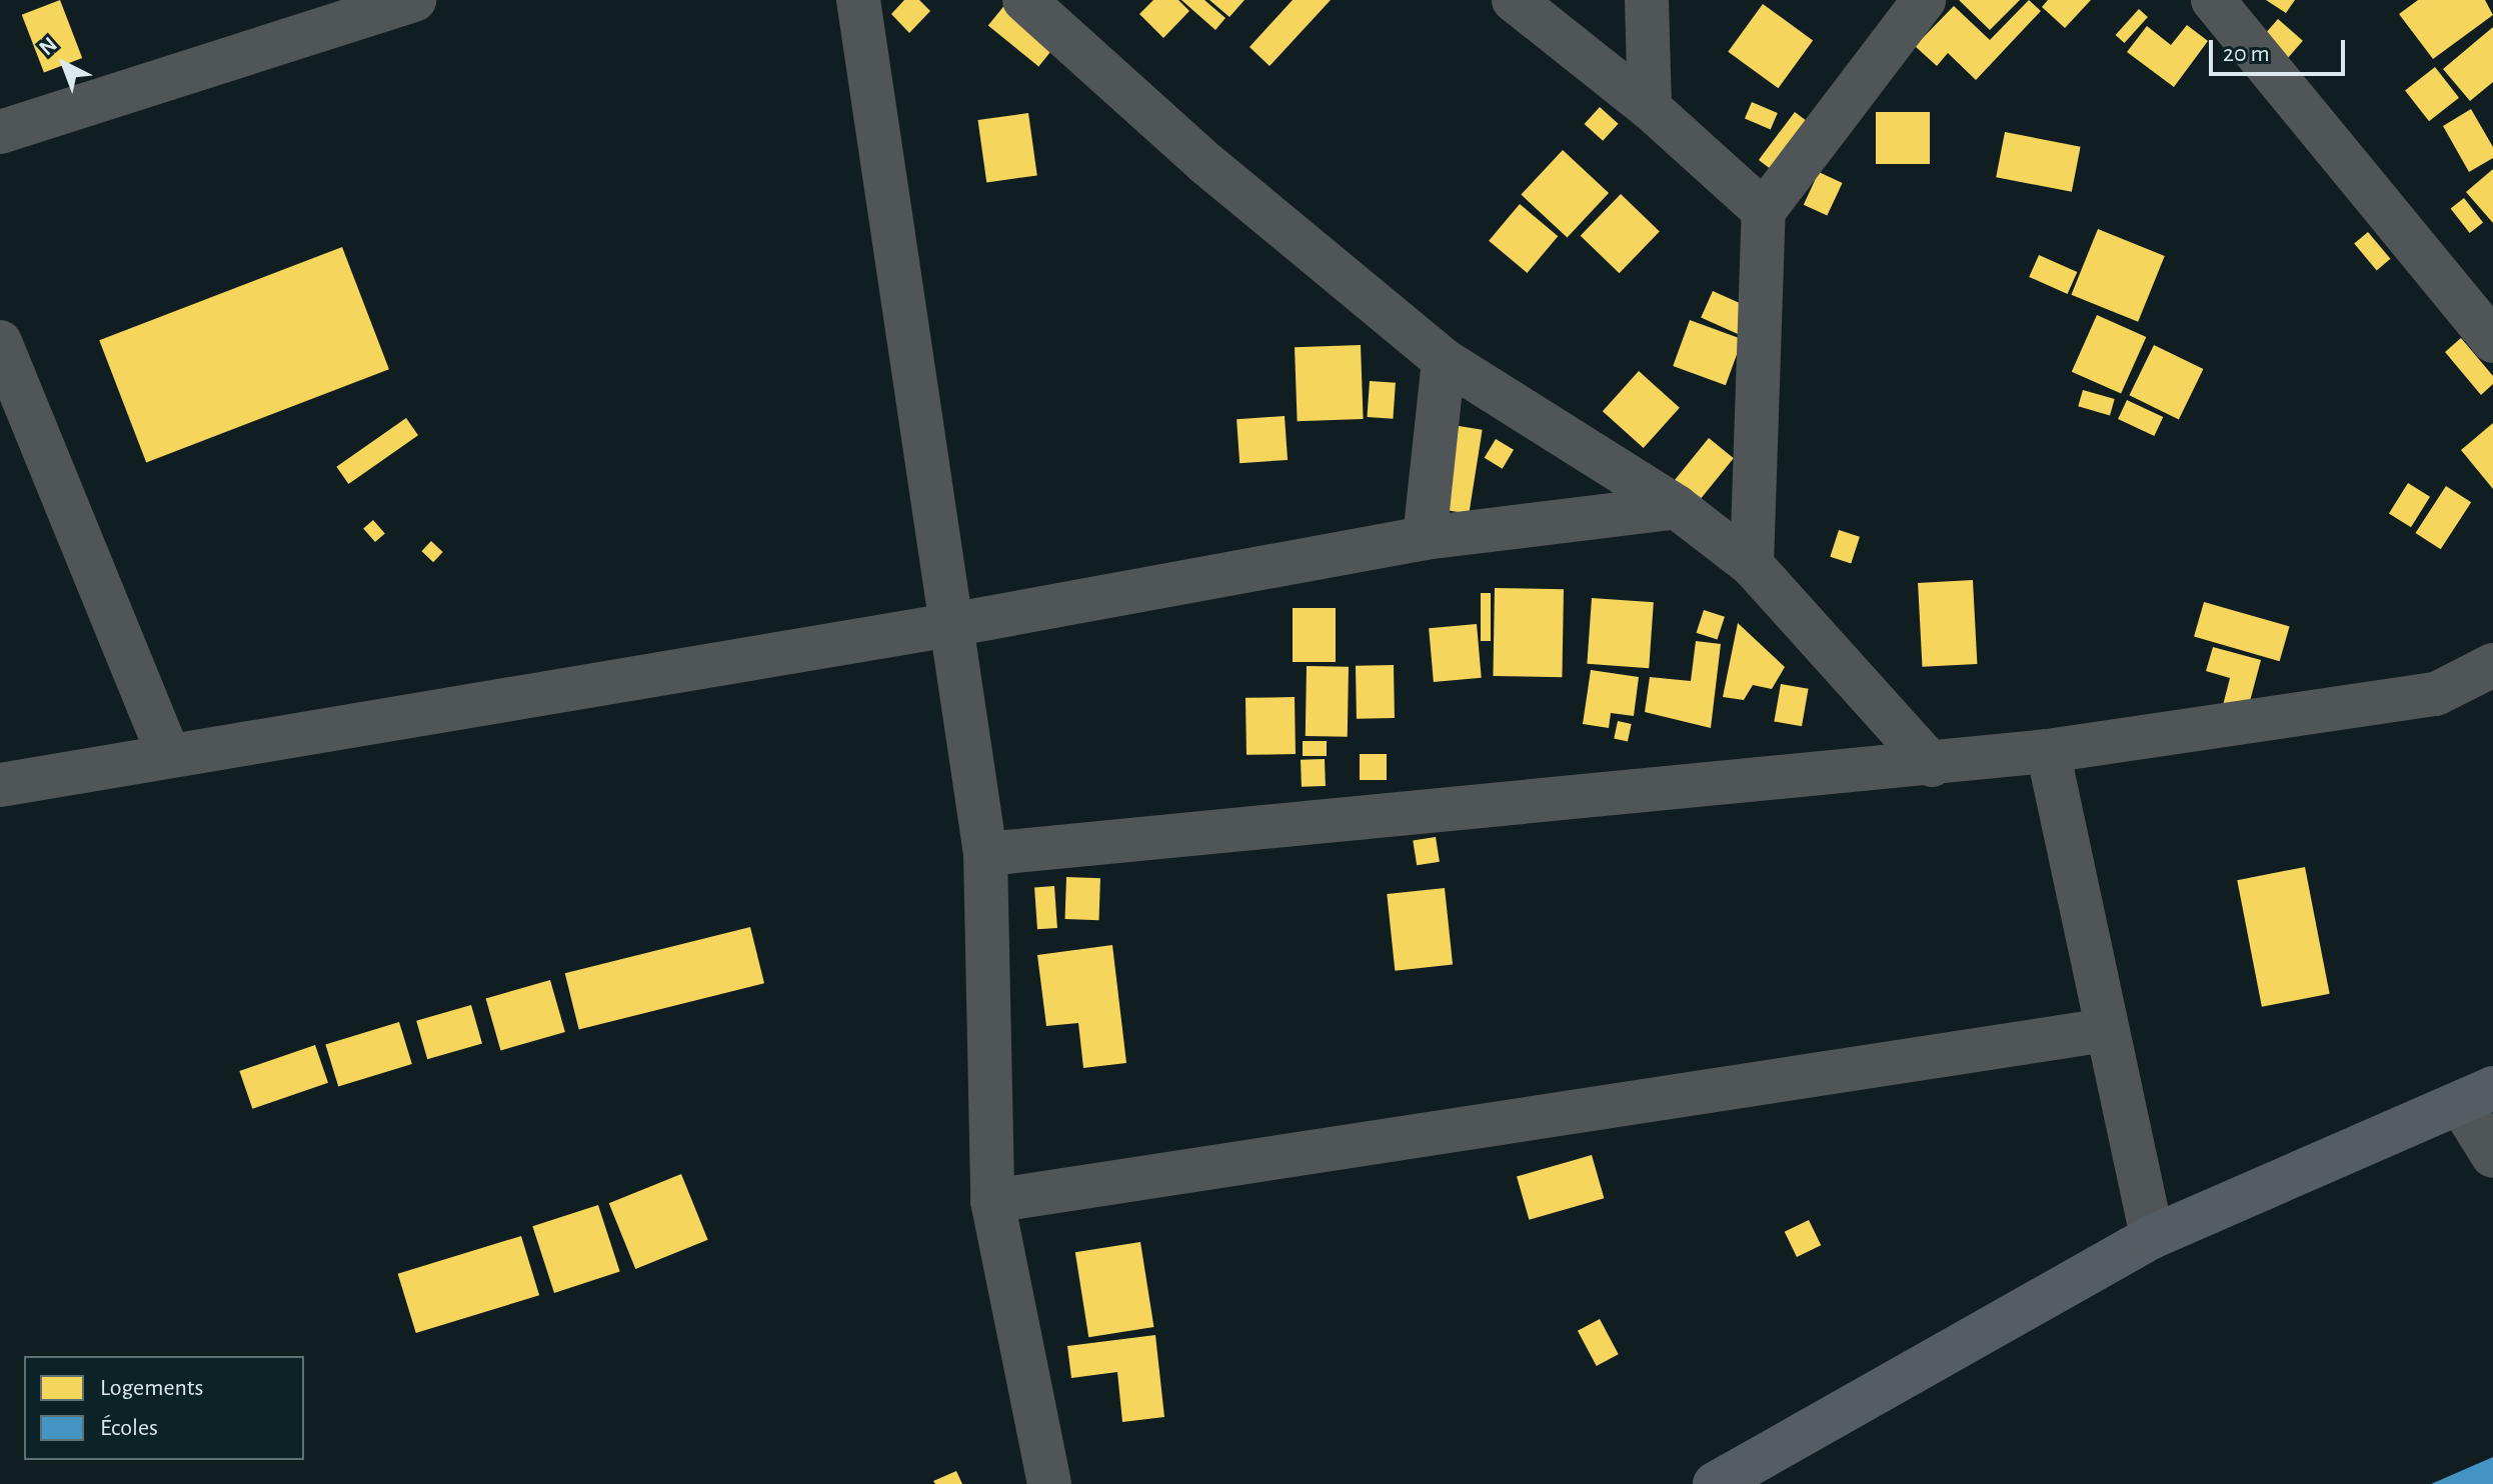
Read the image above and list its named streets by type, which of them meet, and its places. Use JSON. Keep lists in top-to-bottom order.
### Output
{
  "legend": ["Logements", "Écoles"],
  "scale_bar": "20 m",
  "north": "top left"
}
